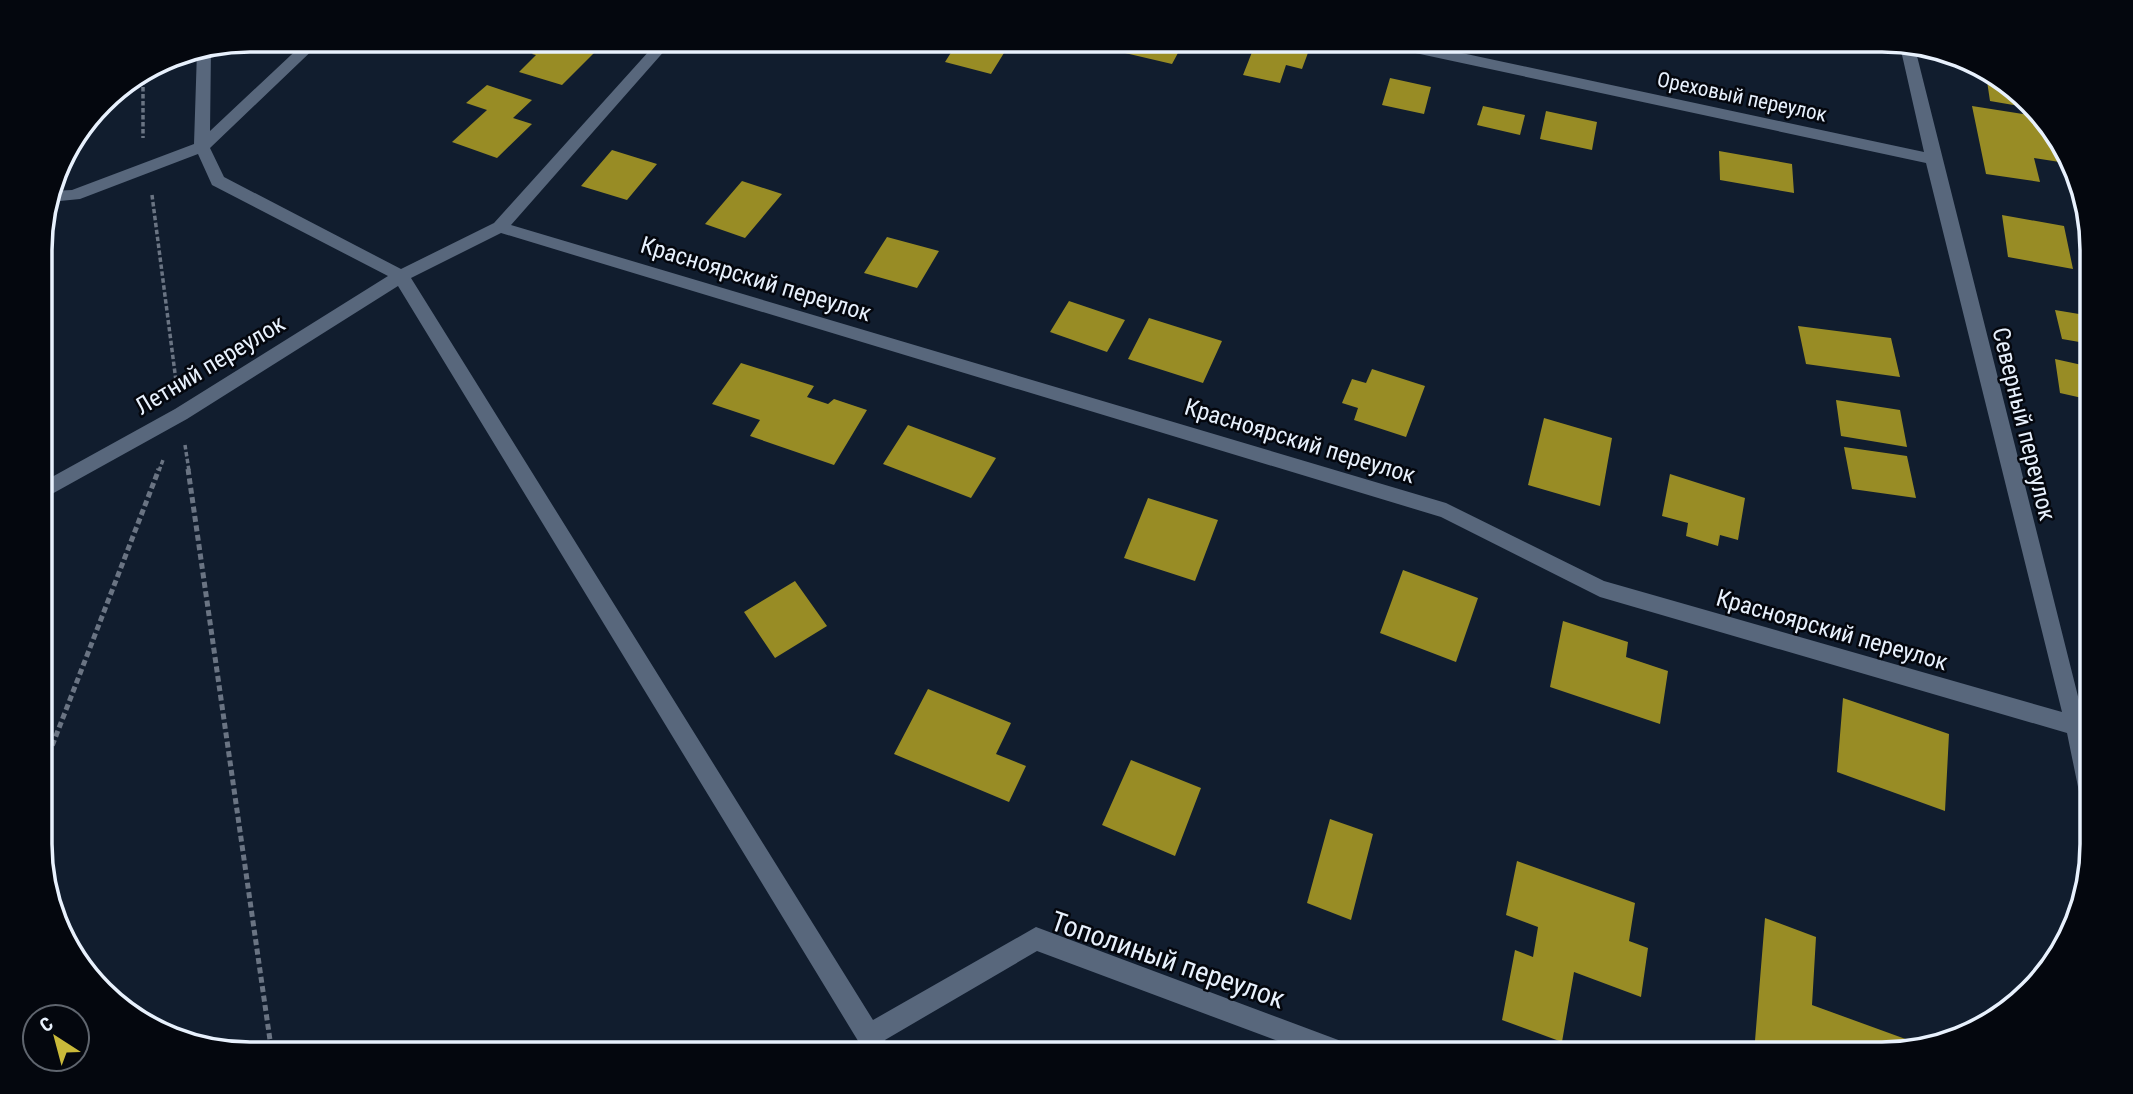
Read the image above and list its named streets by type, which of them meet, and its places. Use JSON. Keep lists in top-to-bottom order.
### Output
{
  "streets": {
    "street": [
      "Ореховый переулок",
      "Красноярский переулок",
      "Летний переулок",
      "Северный переулок",
      "Тополиный переулок"
    ]
  },
  "crossings": [
    ["Ореховый переулок", "Северный переулок"],
    ["Красноярский переулок", "Летний переулок"],
    ["Красноярский переулок", "Северный переулок"]
  ],
  "north": "top left"
}
